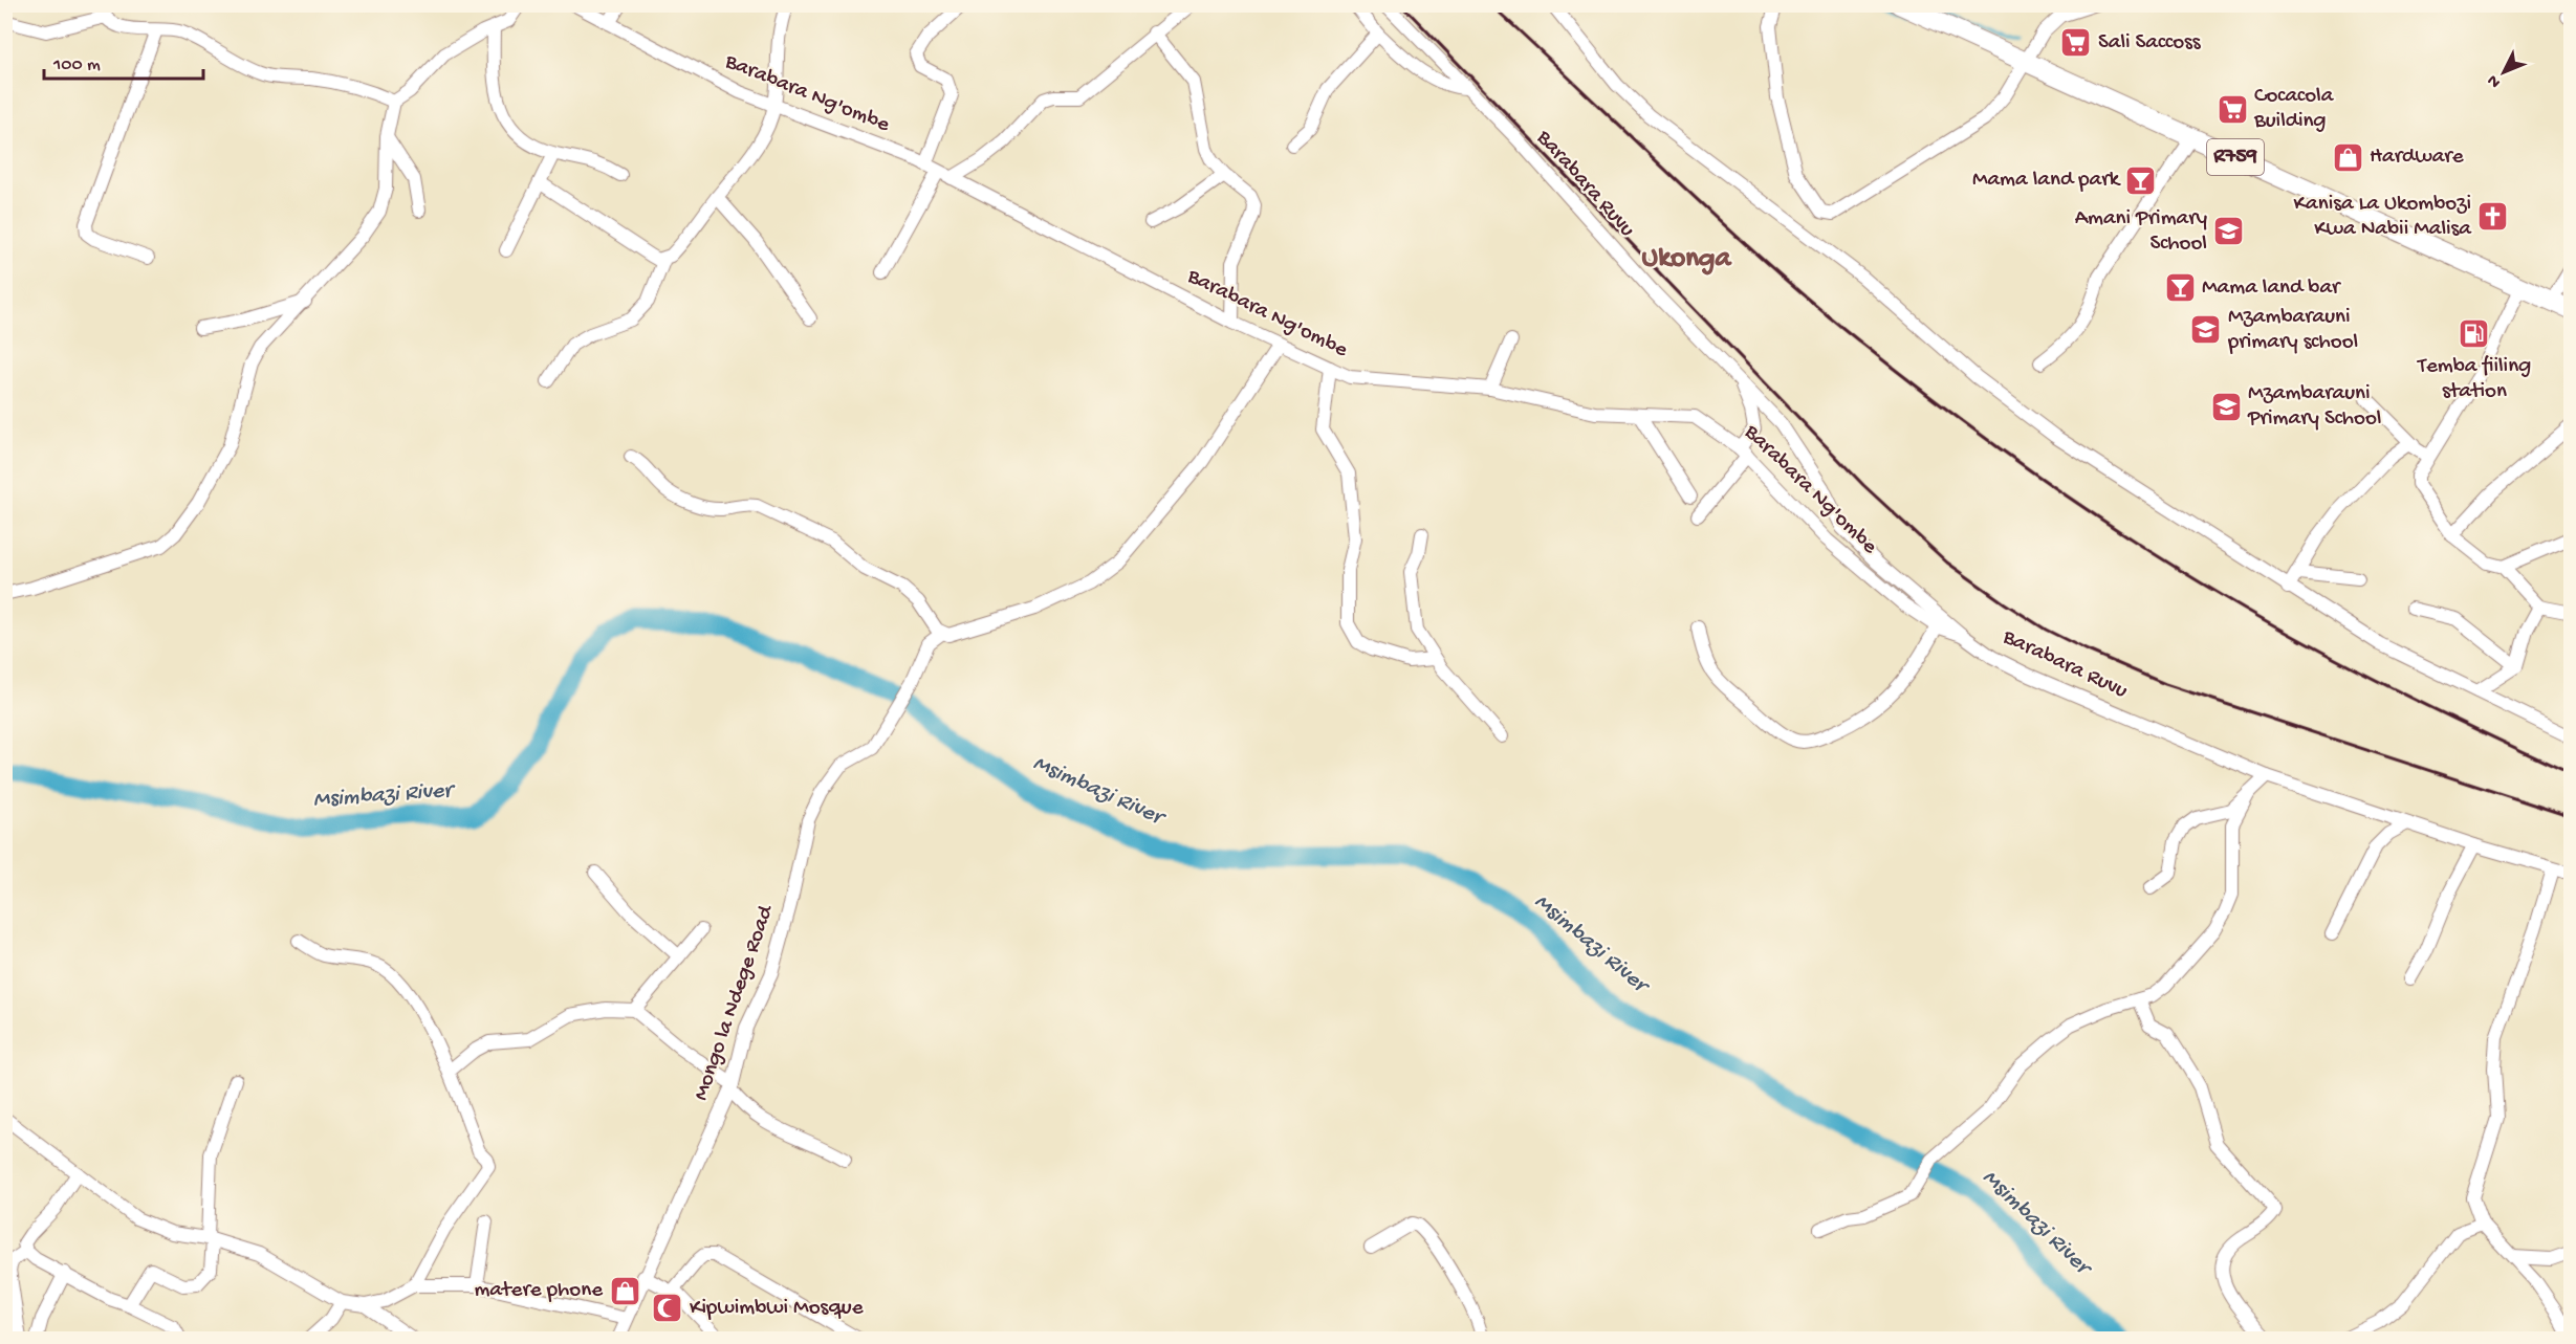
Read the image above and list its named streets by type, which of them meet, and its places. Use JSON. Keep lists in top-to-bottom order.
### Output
{
  "streets": {
    "main road": ["R759"],
    "street": ["Barabara Ng'ombe", "Barabara Ruvu", "Mongo la Ndege Road"]
  },
  "crossings": [
    ["Barabara Ng'ombe", "Barabara Ruvu"]
  ],
  "districts": ["Ukonga"],
  "water": ["Msimbazi River"],
  "places": {
    "supermarket": ["Sali Saccoss", "Cocacola Building"],
    "shop": ["Hardware", "matere phone"],
    "bar": ["Mama land park", "Mama land bar"],
    "church": ["Kanisa La Ukombozi Kwa Nabii Malisa"],
    "school or university": ["Amani Primary School", "Mzambarauni primary school", "Mzambarauni Primary School"],
    "fuel station": ["Temba fiiling station"],
    "mosque": ["Kipwimbwi Mosque"]
  },
  "scale_bar": "100 m",
  "north": "bottom left"
}
